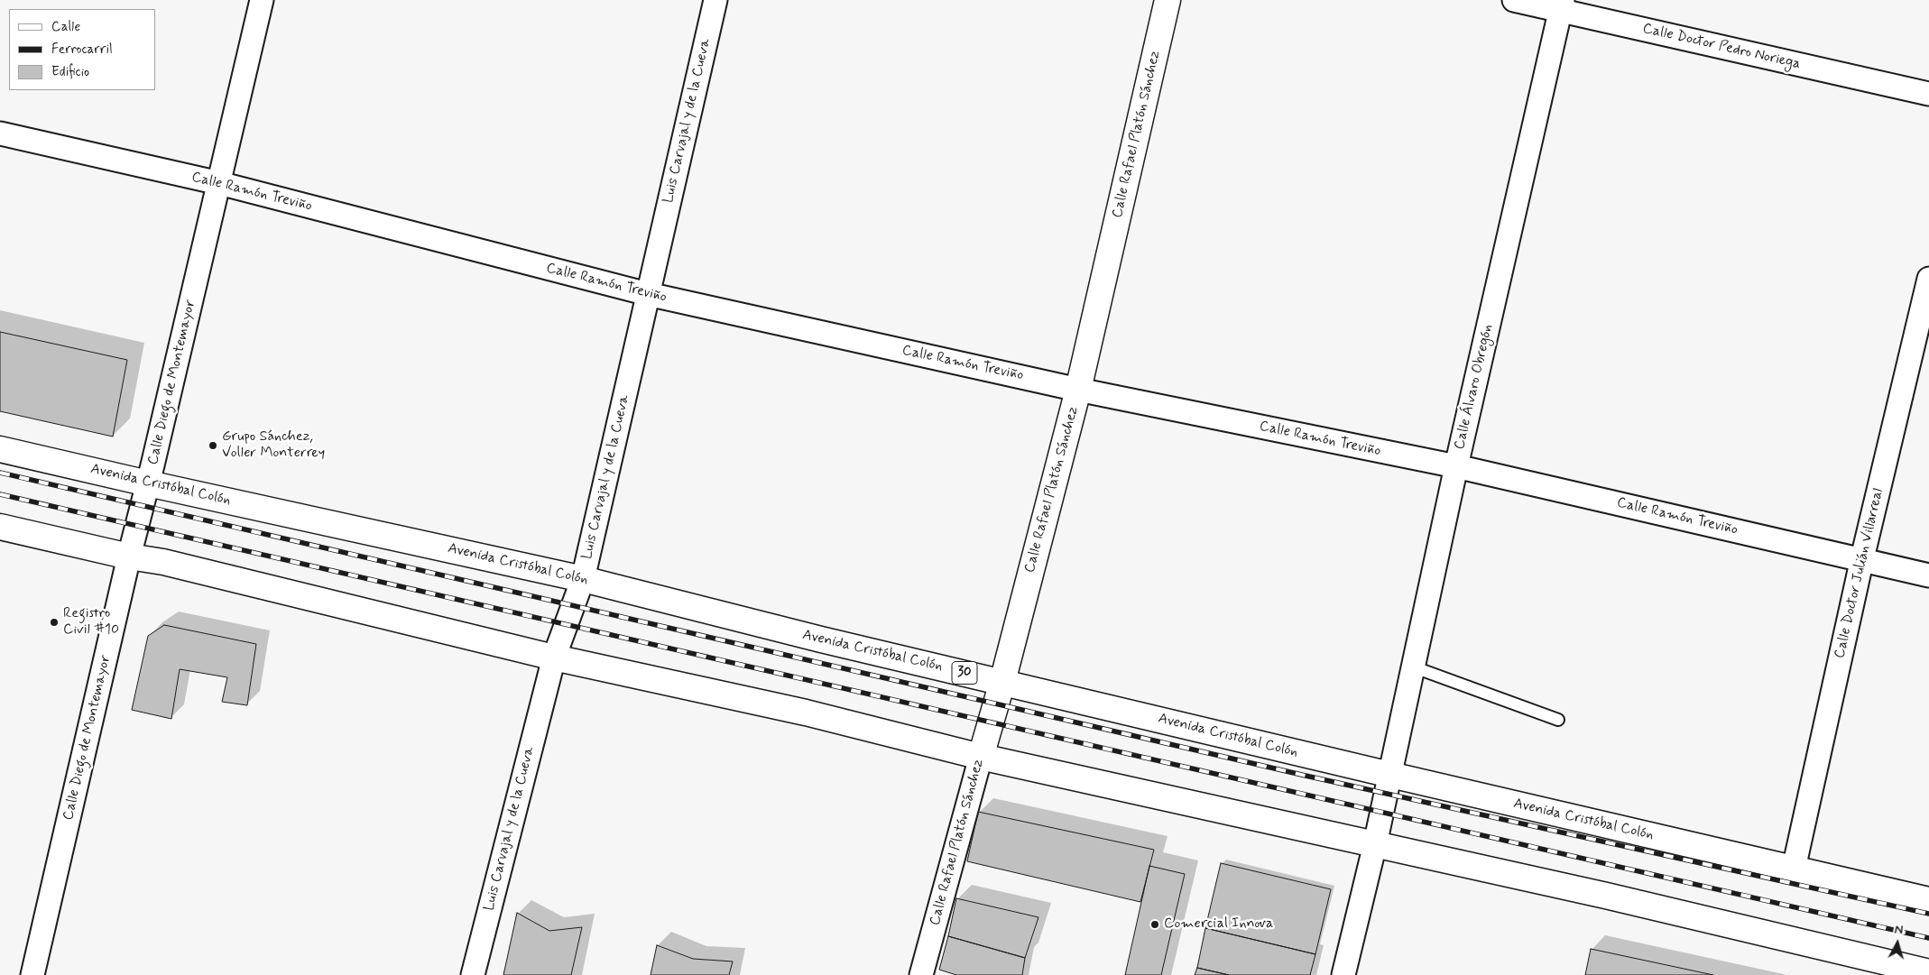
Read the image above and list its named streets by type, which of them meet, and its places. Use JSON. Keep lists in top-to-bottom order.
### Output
{
  "streets": {
    "main road": ["Calle Rafael Platón Sánchez", "Avenida Cristóbal Colón", "30"],
    "street": [
      "Calle Doctor Pedro Noriega",
      "Luis Carvajal y de la Cueva",
      "Calle Ramón Treviño",
      "Calle Diego de Montemayor",
      "Calle Álvaro Obregón",
      "Calle Doctor Julián Villarreal"
    ]
  },
  "crossings": [
    ["Calle Doctor Pedro Noriega", "Calle Álvaro Obregón"],
    ["Luis Carvajal y de la Cueva", "Calle Ramón Treviño"],
    ["Luis Carvajal y de la Cueva", "Avenida Cristóbal Colón"],
    ["Calle Rafael Platón Sánchez", "Calle Ramón Treviño"],
    ["Calle Rafael Platón Sánchez", "Avenida Cristóbal Colón"],
    ["Calle Ramón Treviño", "Calle Diego de Montemayor"],
    ["Calle Ramón Treviño", "Calle Álvaro Obregón"],
    ["Calle Ramón Treviño", "Calle Doctor Julián Villarreal"],
    ["Calle Diego de Montemayor", "Avenida Cristóbal Colón"],
    ["Calle Álvaro Obregón", "Avenida Cristóbal Colón"],
    ["Avenida Cristóbal Colón", "Calle Doctor Julián Villarreal"]
  ],
  "places": ["Grupo Sánchez, Voller Monterrey", "Registro Civil #10", "Comercial Innova"],
  "legend": ["Calle", "Ferrocarril", "Edificio"],
  "north": "top"
}
